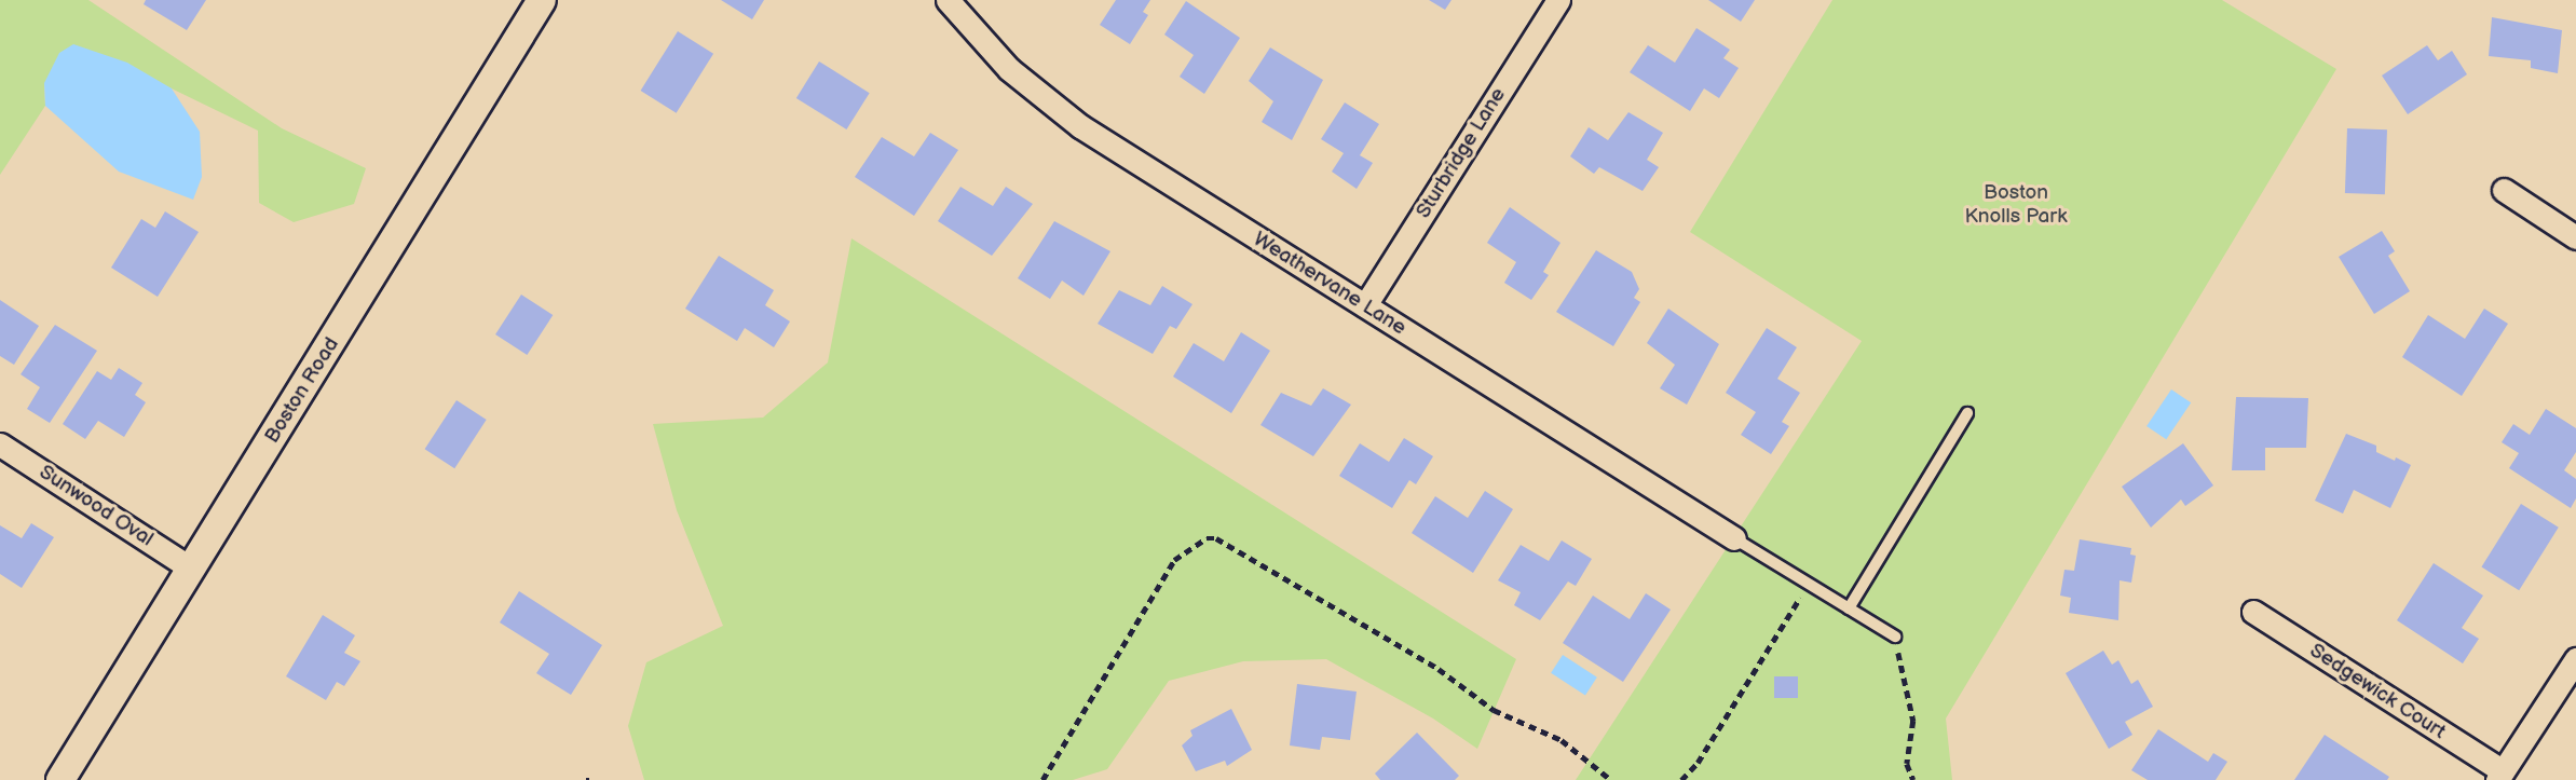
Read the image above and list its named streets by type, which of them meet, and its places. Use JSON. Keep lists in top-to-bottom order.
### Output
{
  "streets": {
    "street": [
      "Sturbridge Lane",
      "Weathervane Lane",
      "Boston Road",
      "Sunwood Oval",
      "Sedgewick Court"
    ]
  },
  "crossings": [
    ["Sturbridge Lane", "Weathervane Lane"],
    ["Boston Road", "Sunwood Oval"]
  ],
  "parks": ["Boston Knolls Park"]
}
